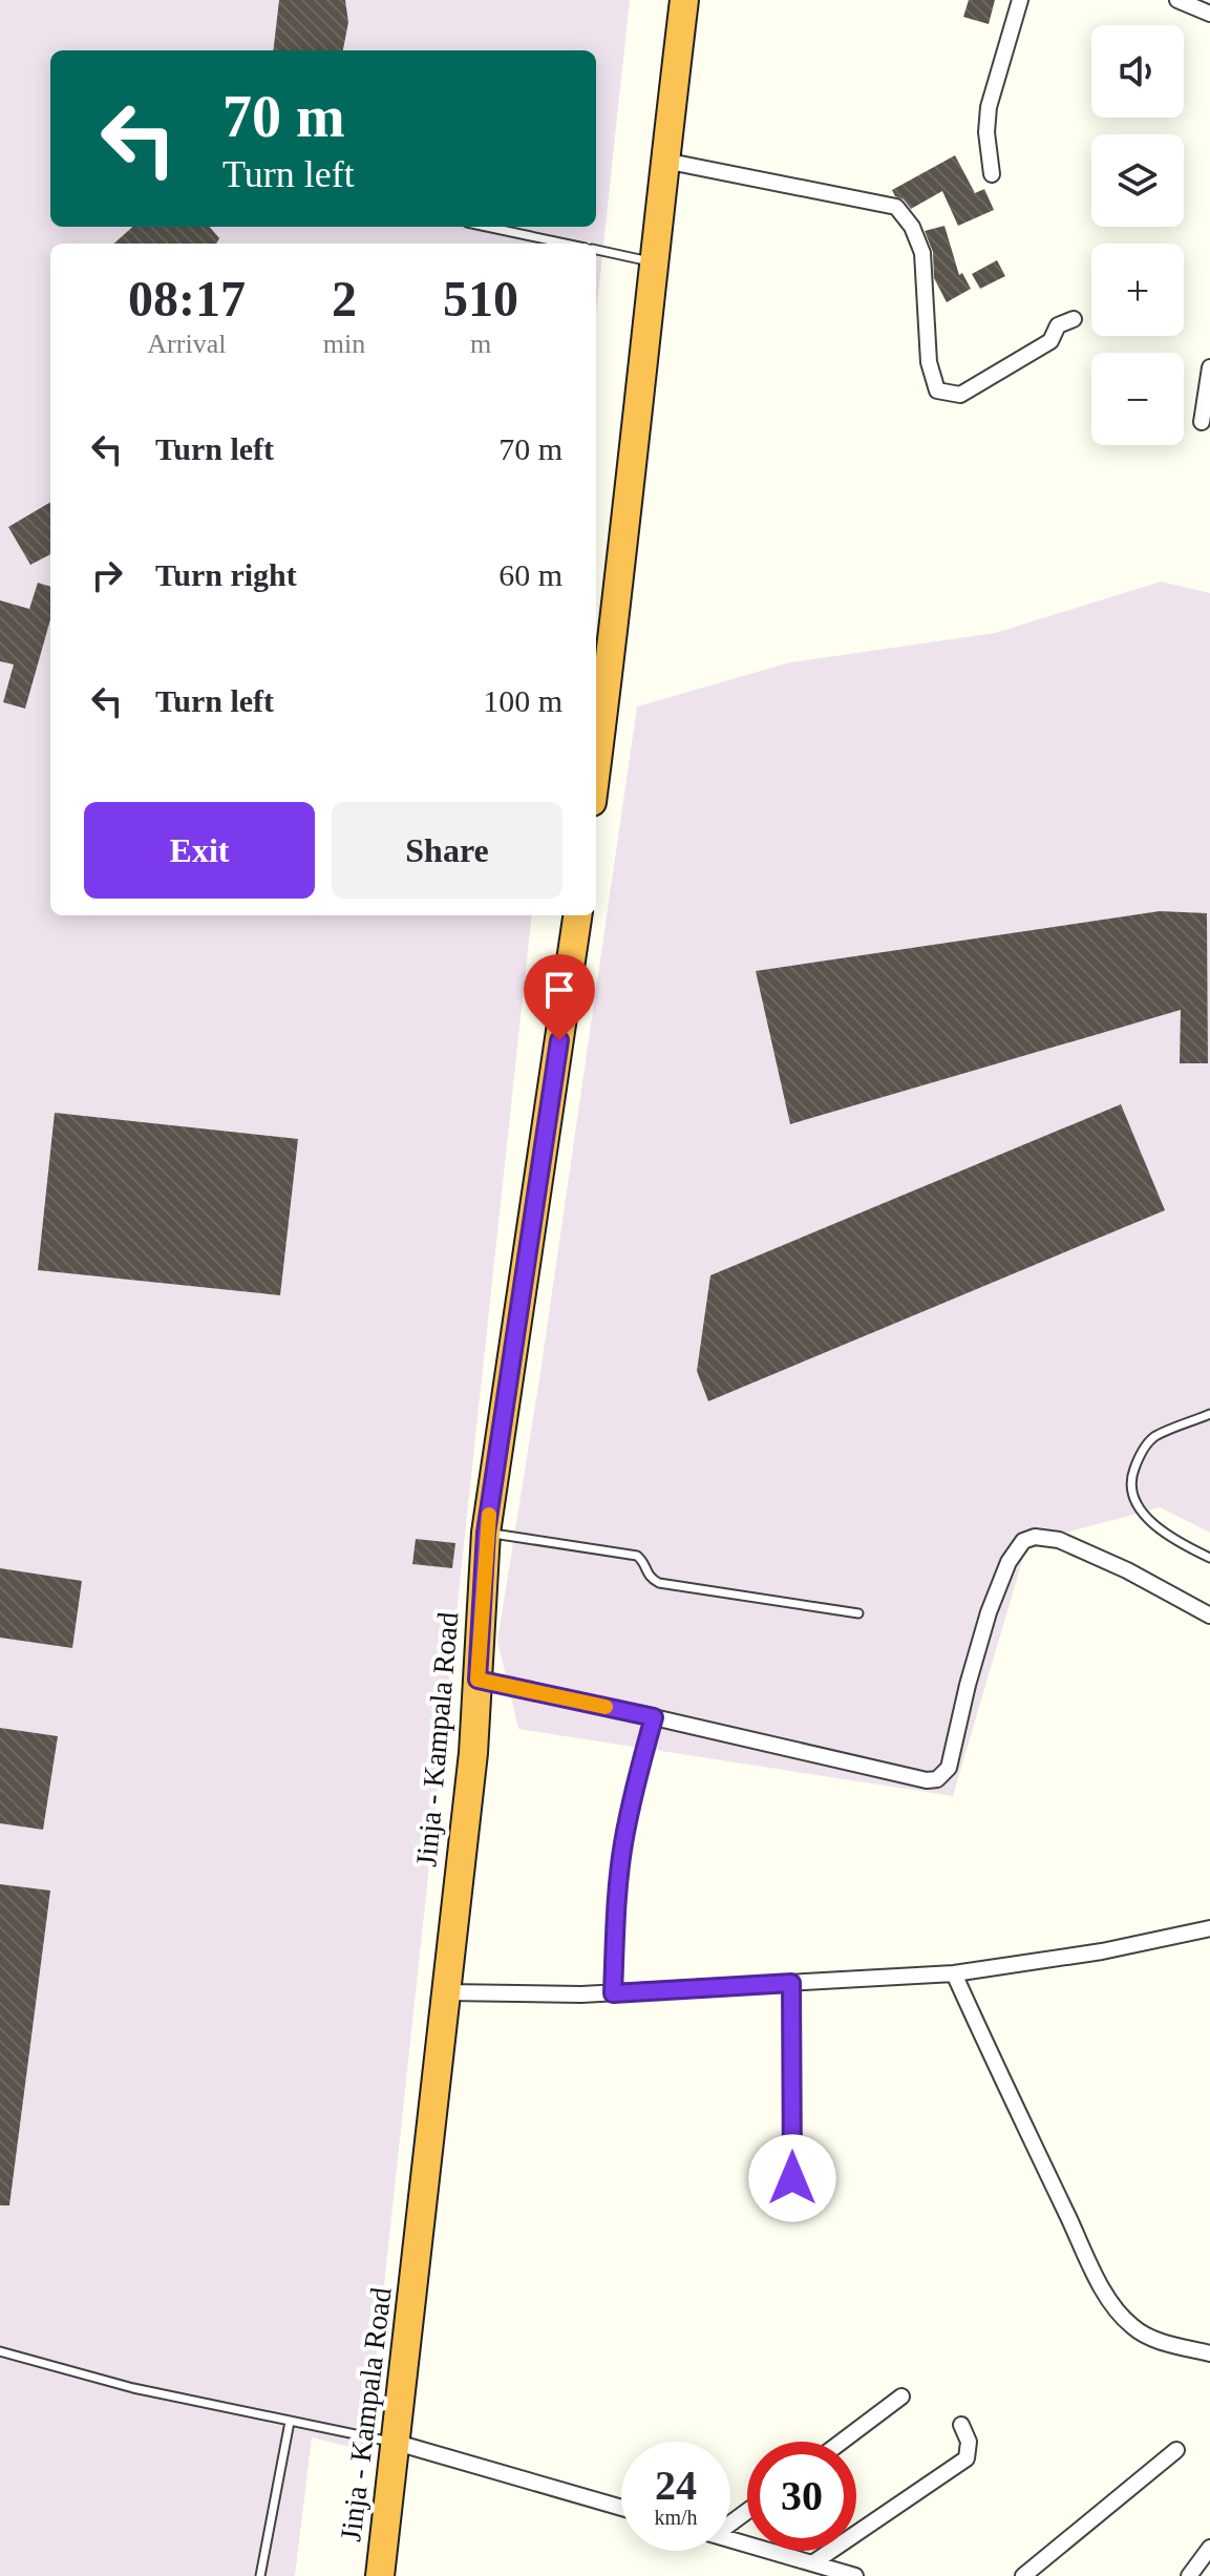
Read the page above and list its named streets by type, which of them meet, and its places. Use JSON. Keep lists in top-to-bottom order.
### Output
{
  "streets": {
    "highway": ["Jinja - Kampala Road"]
  },
  "page": {
    "map_buttons": ["+", "−"],
    "turn": ["70 m", "Turn left"],
    "eta": [
      "08:17",
      "Arrival",
      "2",
      "min",
      "510",
      "m"
    ],
    "list": [
      {
        "name": "Turn left",
        "value": "70 m"
      },
      {
        "name": "Turn right",
        "value": "60 m"
      },
      {
        "name": "Turn left",
        "value": "100 m"
      }
    ],
    "buttons": ["Exit", "Share"],
    "speed": "24 km/h",
    "limit": "30"
  }
}
